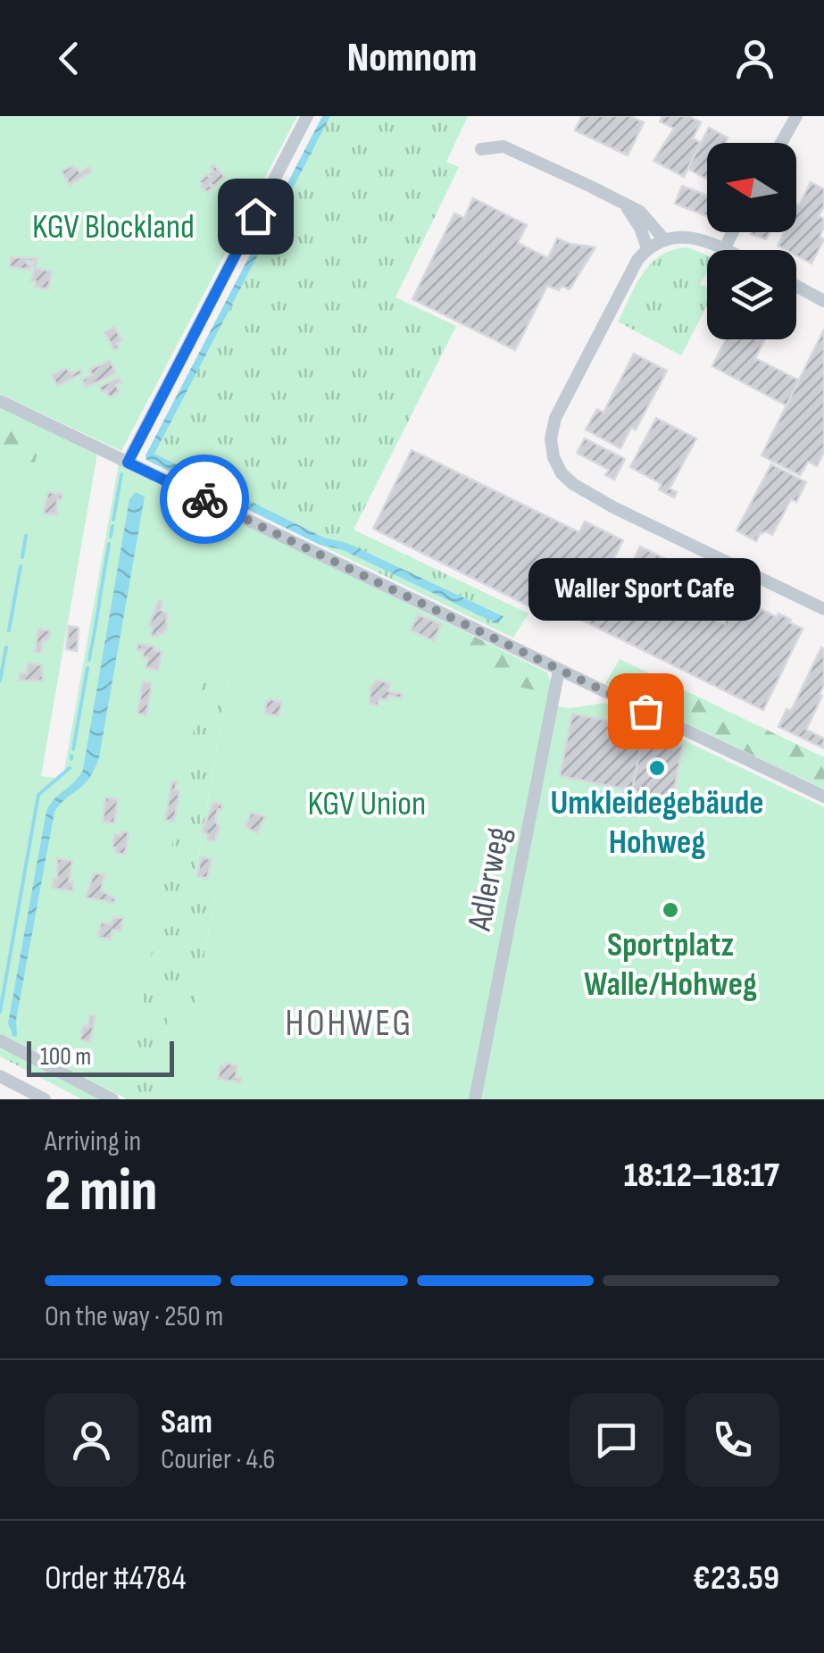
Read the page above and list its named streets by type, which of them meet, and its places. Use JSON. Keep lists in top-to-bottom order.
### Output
{
  "streets": {
    "street": ["Adlerweg"]
  },
  "districts": ["HOHWEG"],
  "parks": ["KGV Blockland", "KGV Union"],
  "places": ["Waller Sport Cafe", "Umkleidegebäude Hohweg", "Sportplatz Walle/Hohweg"],
  "scale_bar": "100 m",
  "north": "left",
  "page": {
    "header": "Nomnom",
    "bubble": "Waller Sport Cafe",
    "scale": "100 m",
    "heading": ["2 min", "Arriving in", "18:12–18:17"],
    "panel": [
      "Sam",
      "Courier · 4.6",
      "Order #4784",
      "€23.59"
    ],
    "bar": "On the way · 250 m"
  }
}
